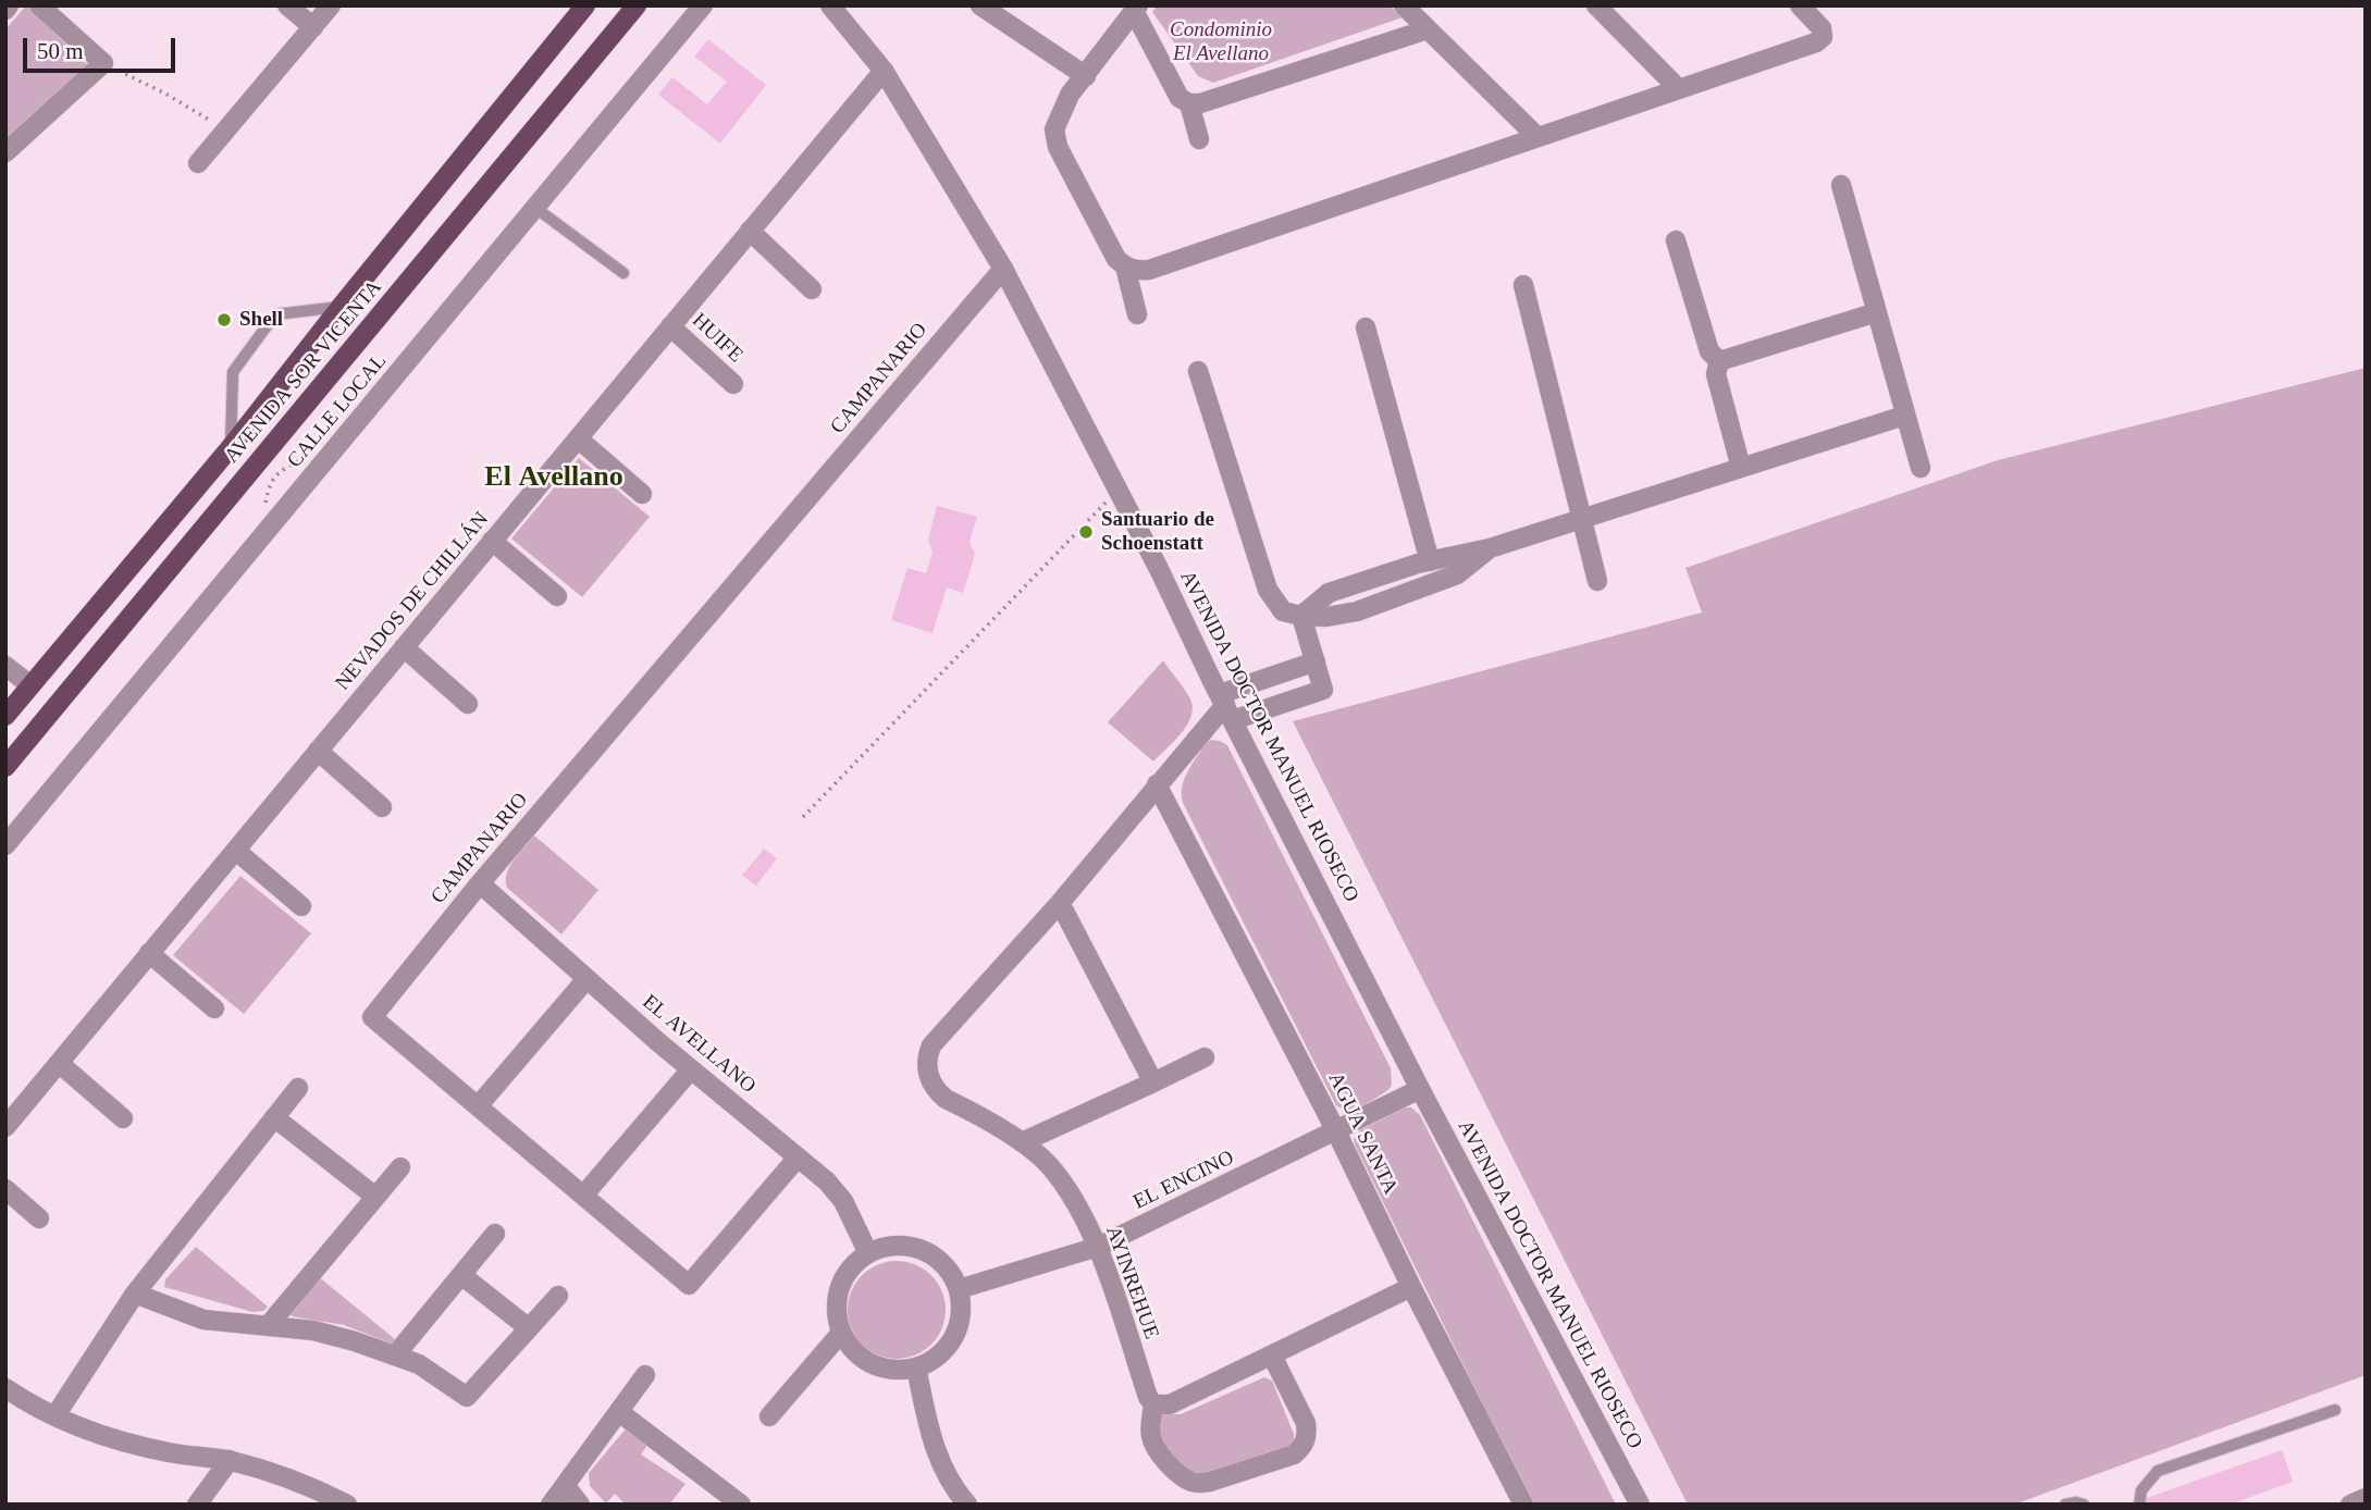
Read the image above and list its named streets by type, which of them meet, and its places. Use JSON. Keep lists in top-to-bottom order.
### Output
{
  "streets": {
    "main road": ["AVENIDA SOR VICENTA"],
    "street": [
      "HUIFE",
      "CAMPANARIO",
      "CALLE LOCAL",
      "NEVADOS DE CHILLÁN",
      "AVENIDA DOCTOR MANUEL RIOSECO",
      "EL AVELLANO",
      "AGUA SANTA",
      "EL ENCINO",
      "AYINREHUE"
    ]
  },
  "crossings": [
    ["HUIFE", "NEVADOS DE CHILLÁN"],
    ["CAMPANARIO", "AVENIDA DOCTOR MANUEL RIOSECO"],
    ["CAMPANARIO", "EL AVELLANO"],
    ["NEVADOS DE CHILLÁN", "AVENIDA DOCTOR MANUEL RIOSECO"],
    ["AVENIDA DOCTOR MANUEL RIOSECO", "EL ENCINO"],
    ["AVENIDA DOCTOR MANUEL RIOSECO", "AYINREHUE"],
    ["EL AVELLANO", "EL ENCINO"],
    ["AGUA SANTA", "EL ENCINO"],
    ["AGUA SANTA", "AYINREHUE"],
    ["EL ENCINO", "AYINREHUE"]
  ],
  "districts": ["El Avellano"],
  "parks": ["Condominio El Avellano"],
  "places": ["Shell", "Santuario de Schoenstatt"],
  "scale_bar": "50 m"
}
